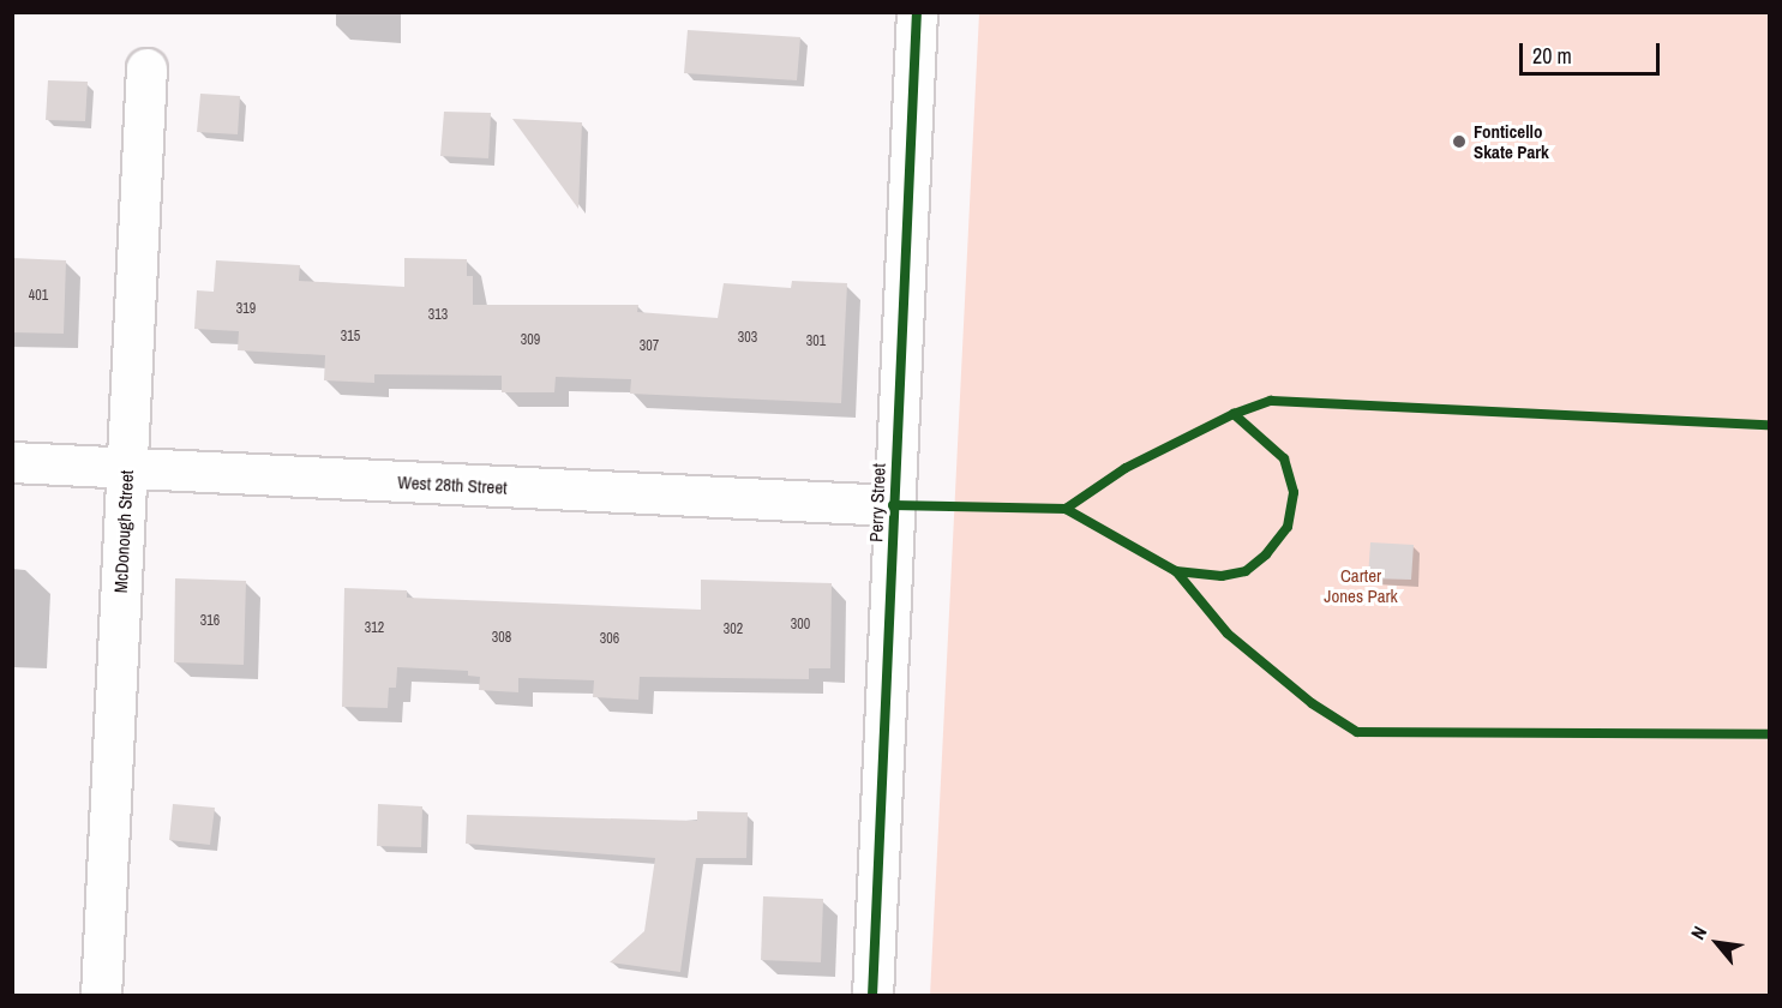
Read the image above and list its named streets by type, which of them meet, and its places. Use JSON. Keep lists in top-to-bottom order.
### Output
{
  "streets": {
    "street": ["West 28th Street", "Perry Street", "McDonough Street"]
  },
  "crossings": [
    ["West 28th Street", "Perry Street"],
    ["West 28th Street", "McDonough Street"]
  ],
  "parks": ["Carter Jones Park"],
  "places": ["Fonticello Skate Park"],
  "house_numbers": [
    "401",
    "319",
    "313",
    "315",
    "303",
    "309",
    "301",
    "307",
    "316",
    "300",
    "312",
    "302",
    "308",
    "306"
  ],
  "scale_bar": "20 m",
  "north": "top left"
}
